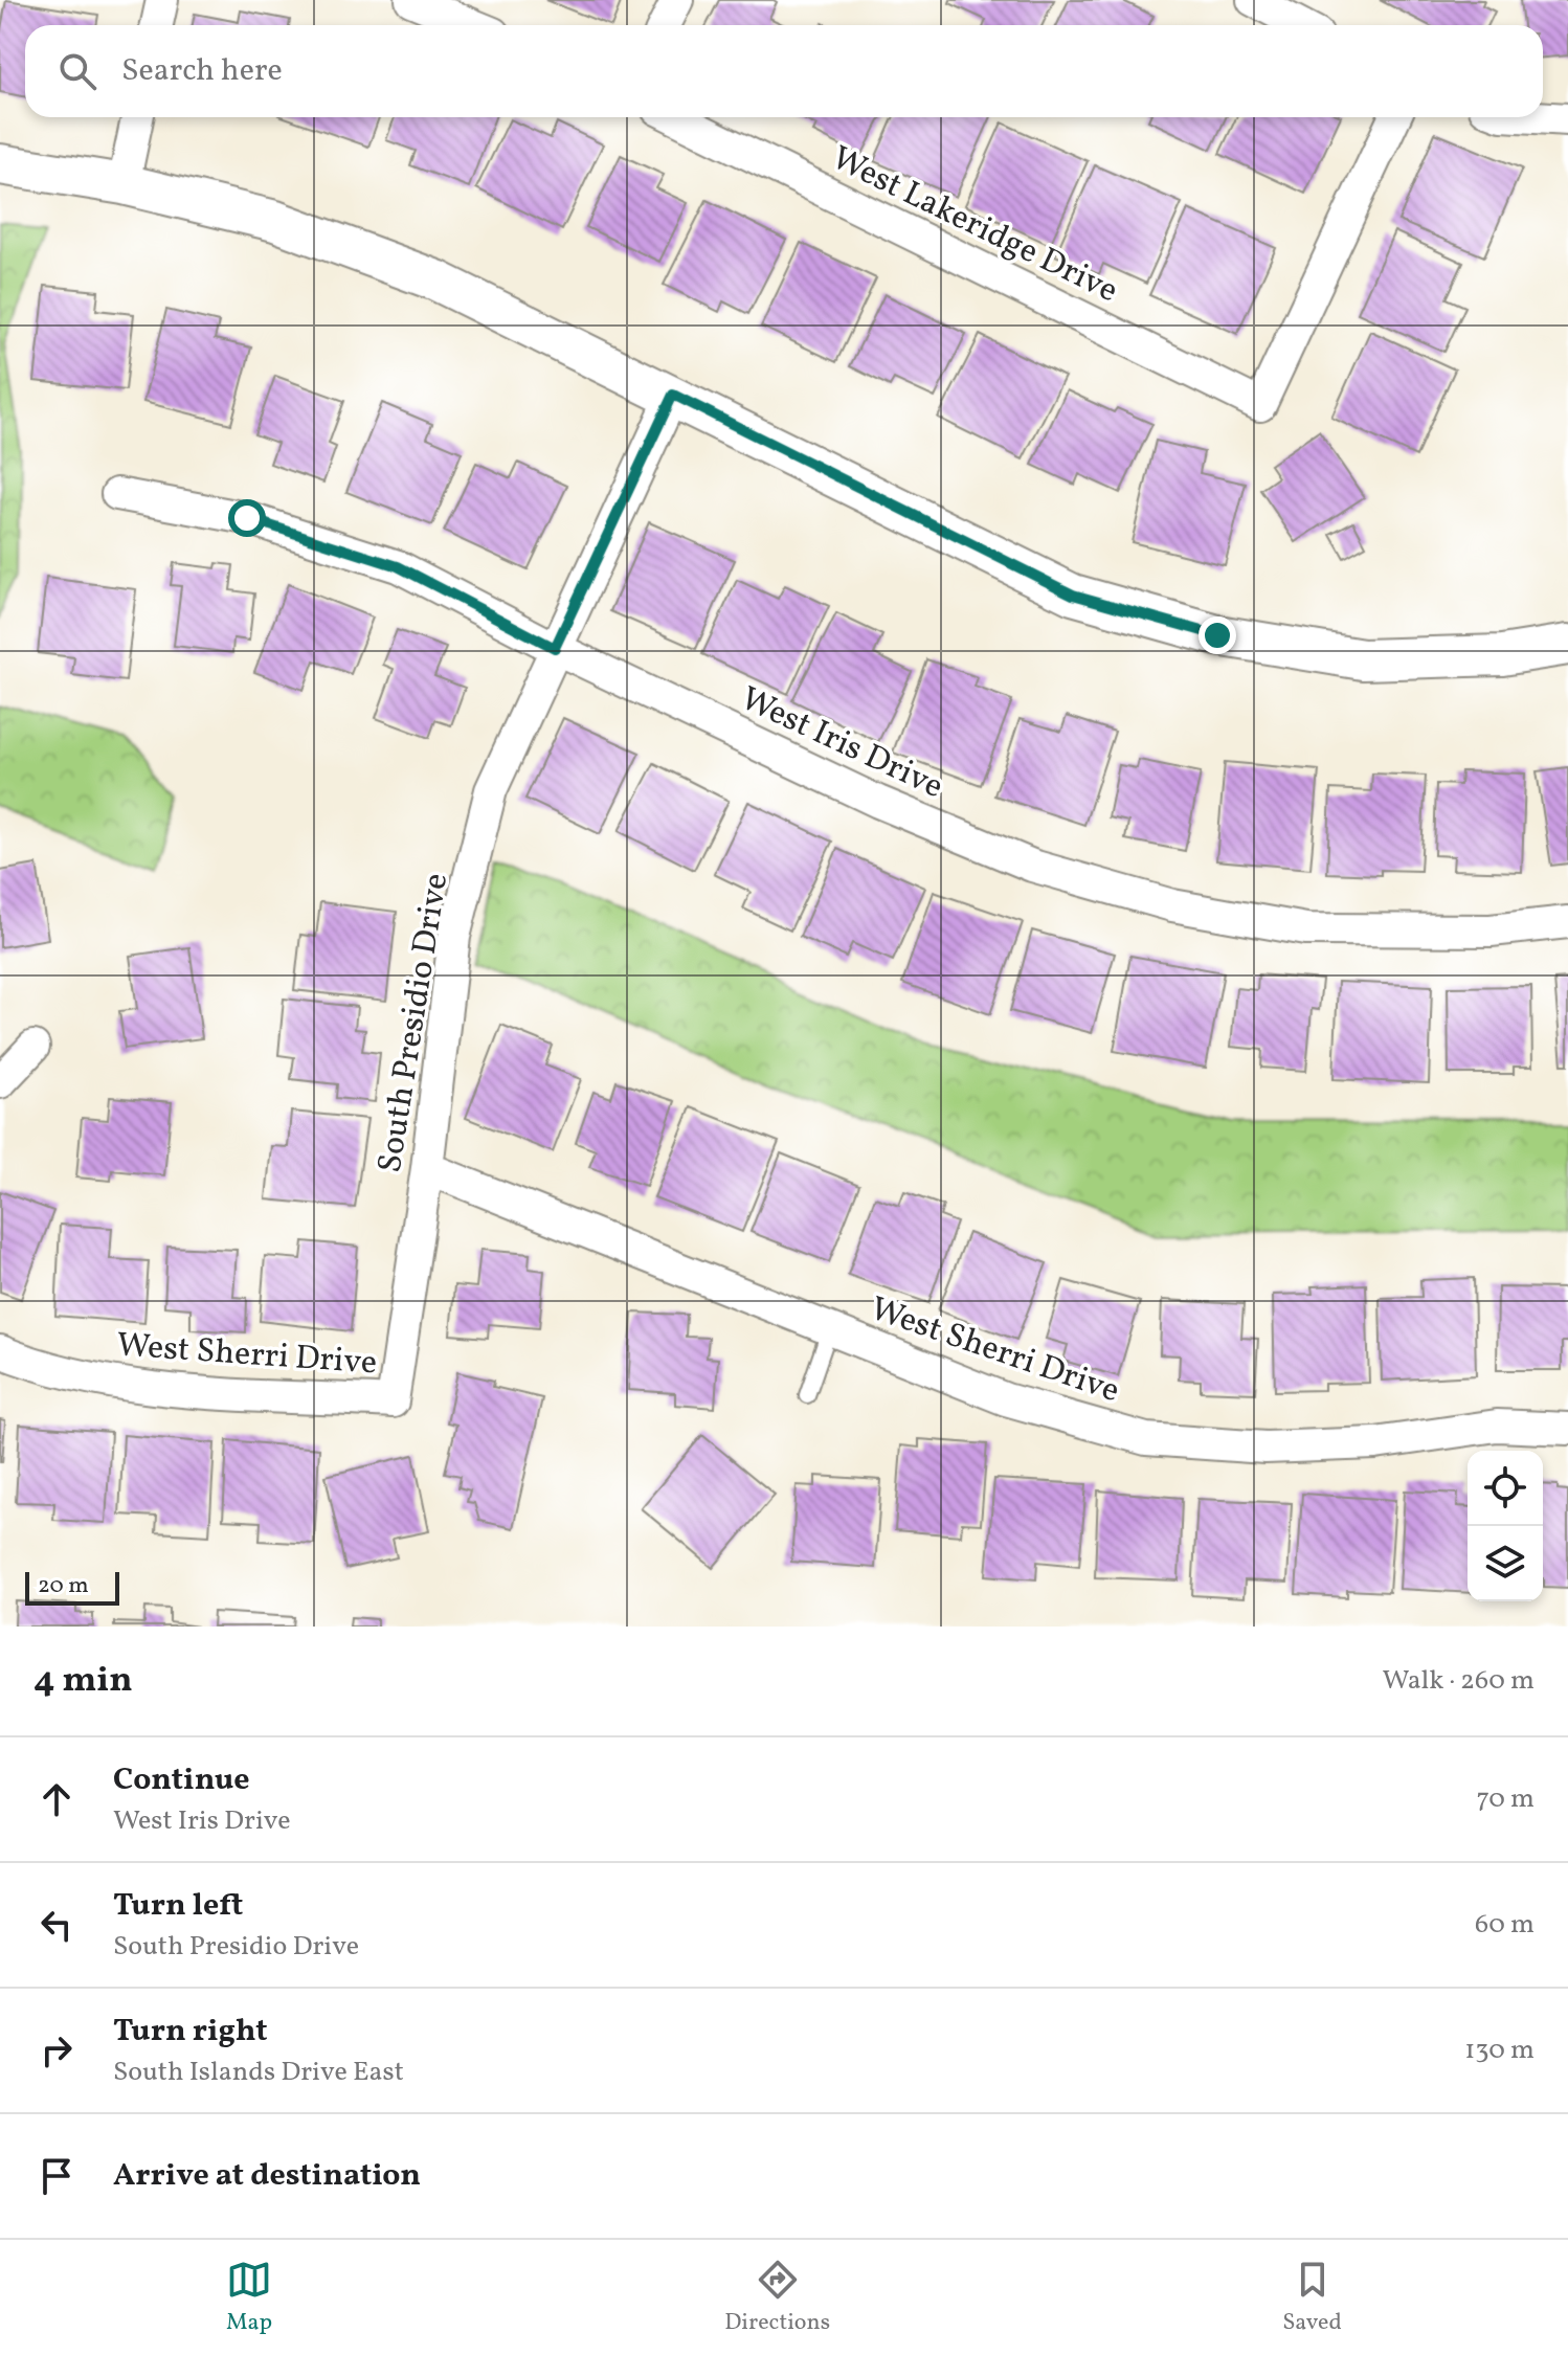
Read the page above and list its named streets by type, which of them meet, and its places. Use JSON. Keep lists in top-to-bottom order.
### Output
{
  "streets": {
    "street": [
      "West Lakeridge Drive",
      "West Iris Drive",
      "South Presidio Drive",
      "West Sherri Drive"
    ]
  },
  "crossings": [
    ["West Iris Drive", "South Presidio Drive"],
    ["South Presidio Drive", "West Sherri Drive"]
  ],
  "scale_bar": "20 m",
  "page": {
    "search": "Search here",
    "scale": "20 m",
    "heading": ["4 min", "Walk · 260 m"],
    "list": [
      ["Continue", "West Iris Drive", "70 m"],
      ["Turn left", "South Presidio Drive", "60 m"],
      ["Turn right", "South Islands Drive East", "130 m"],
      "Arrive at destination"
    ],
    "nav": ["Map", "Directions", "Saved"]
  }
}
